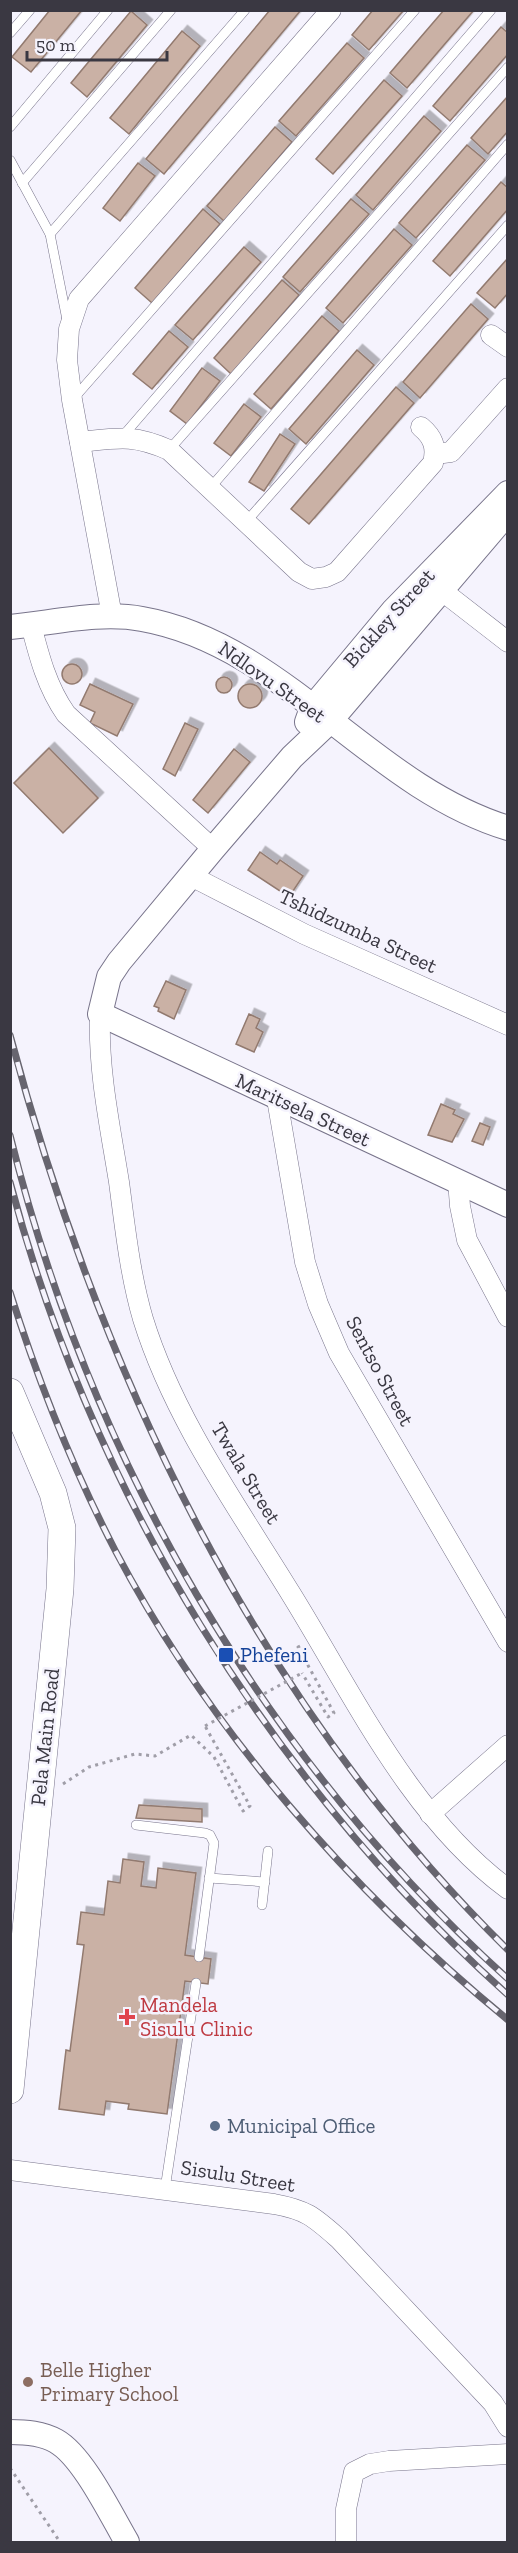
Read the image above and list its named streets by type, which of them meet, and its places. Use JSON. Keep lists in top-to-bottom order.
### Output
{
  "streets": {
    "main road": ["Pela Main Road"],
    "street": [
      "Bickley Street",
      "Ndlovu Street",
      "Tshidzumba Street",
      "Maritsela Street",
      "Sentso Street",
      "Twala Street",
      "Sisulu Street"
    ]
  },
  "crossings": [
    ["Bickley Street", "Ndlovu Street"],
    ["Bickley Street", "Tshidzumba Street"],
    ["Bickley Street", "Maritsela Street"],
    ["Bickley Street", "Twala Street"],
    ["Maritsela Street", "Sentso Street"],
    ["Maritsela Street", "Twala Street"]
  ],
  "places": {
    "transit": ["Phefeni"],
    "health": ["Mandela Sisulu Clinic"],
    "other": ["Municipal Office", "Belle Higher Primary School"]
  },
  "scale_bar": "50 m"
}
